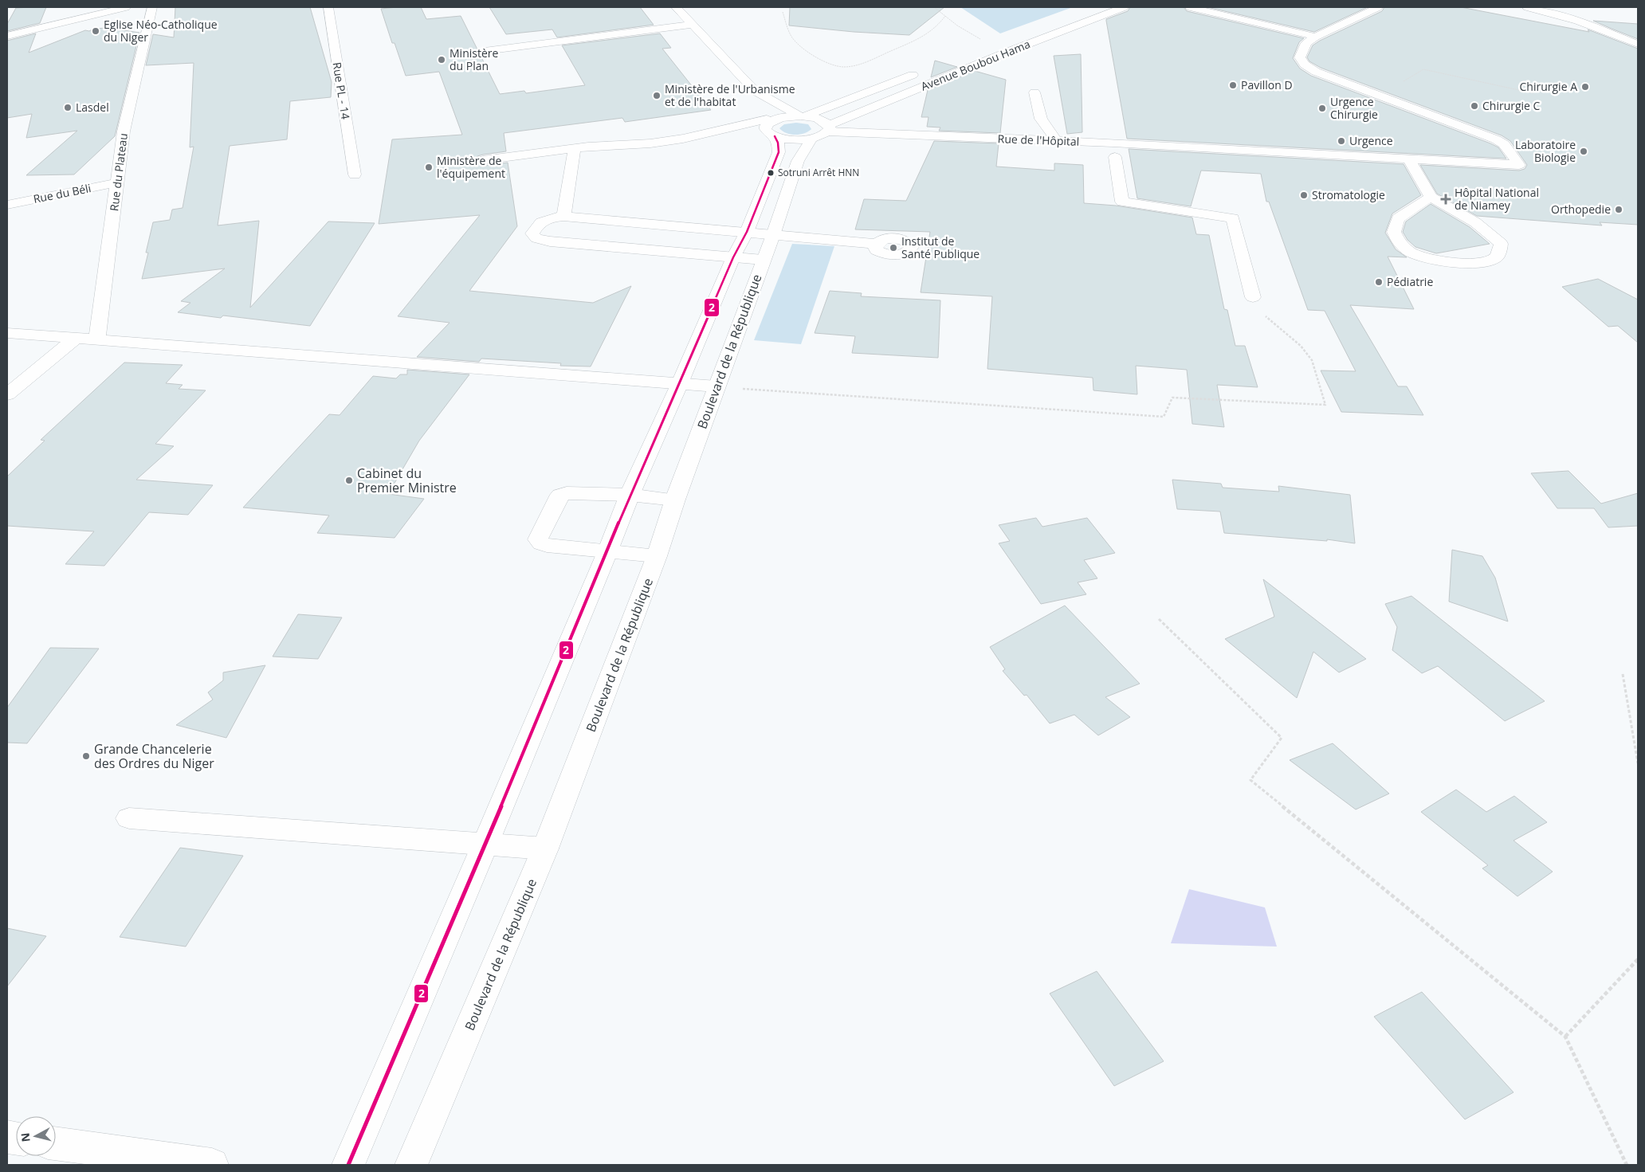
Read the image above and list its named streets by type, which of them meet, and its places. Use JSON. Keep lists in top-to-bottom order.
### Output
{
  "streets": {
    "street": [
      "Avenue Boubou Hama",
      "Rue PL - 14",
      "Rue de l'Hôpital",
      "Rue du Plateau",
      "Rue du Béli",
      "Boulevard de la République"
    ]
  },
  "crossings": [
    ["Avenue Boubou Hama", "Rue de l'Hôpital"],
    ["Avenue Boubou Hama", "Boulevard de la République"],
    ["Rue de l'Hôpital", "Boulevard de la République"],
    ["Rue du Plateau", "Rue du Béli"]
  ],
  "places": {
    "other": [
      "Eglise Néo-Catholique du Niger",
      "Ministère du Plan",
      "Pavillon D",
      "Chirurgie A",
      "Ministère de l'Urbanisme et de l'habitat",
      "Chirurgie C",
      "Lasdel",
      "Urgence Chirurgie",
      "Urgence",
      "Laboratoire Biologie",
      "Ministère de l'équipement",
      "Sotruni Arrêt HNN",
      "Stromatologie",
      "Orthopedie",
      "Institut de Santé Publique",
      "Pédiatrie",
      "Cabinet du Premier Ministre",
      "Grande Chancelerie des Ordres du Niger"
    ],
    "health": ["Hôpital National de Niamey"]
  },
  "lines": ["transit line 2"],
  "north": "left"
}
